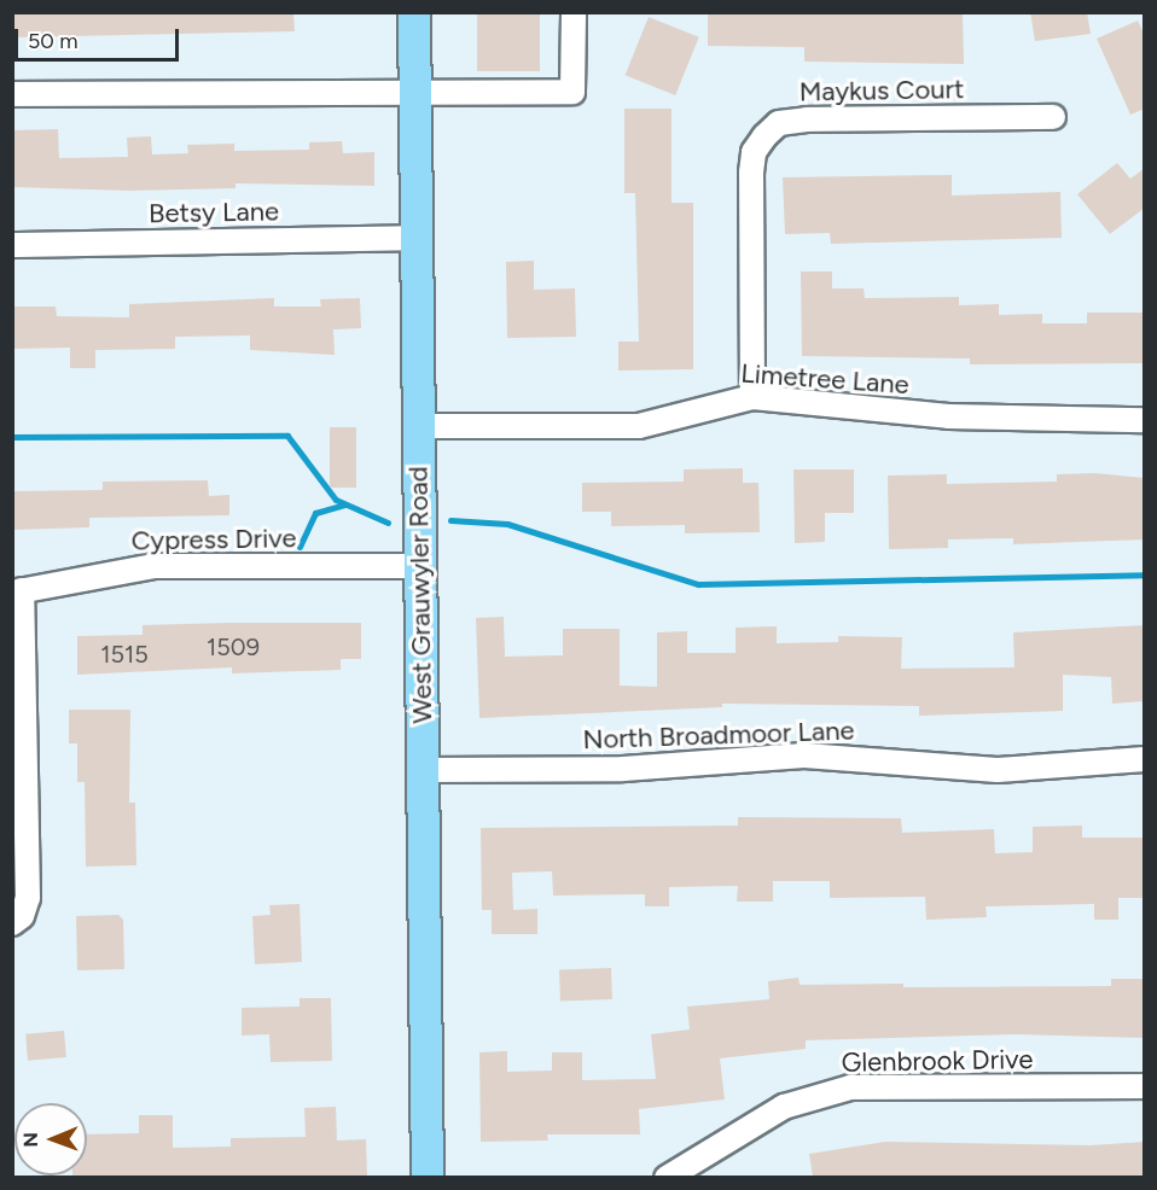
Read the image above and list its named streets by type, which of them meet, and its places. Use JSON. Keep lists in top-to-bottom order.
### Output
{
  "streets": {
    "main road": ["West Grauwyler Road"],
    "street": [
      "Maykus Court",
      "Betsy Lane",
      "Limetree Lane",
      "Cypress Drive",
      "North Broadmoor Lane",
      "Glenbrook Drive"
    ]
  },
  "crossings": [
    ["Maykus Court", "Limetree Lane"],
    ["Betsy Lane", "West Grauwyler Road"],
    ["Limetree Lane", "West Grauwyler Road"],
    ["Cypress Drive", "West Grauwyler Road"],
    ["West Grauwyler Road", "North Broadmoor Lane"]
  ],
  "house_numbers": ["1509", "1515"],
  "scale_bar": "50 m",
  "north": "left"
}
